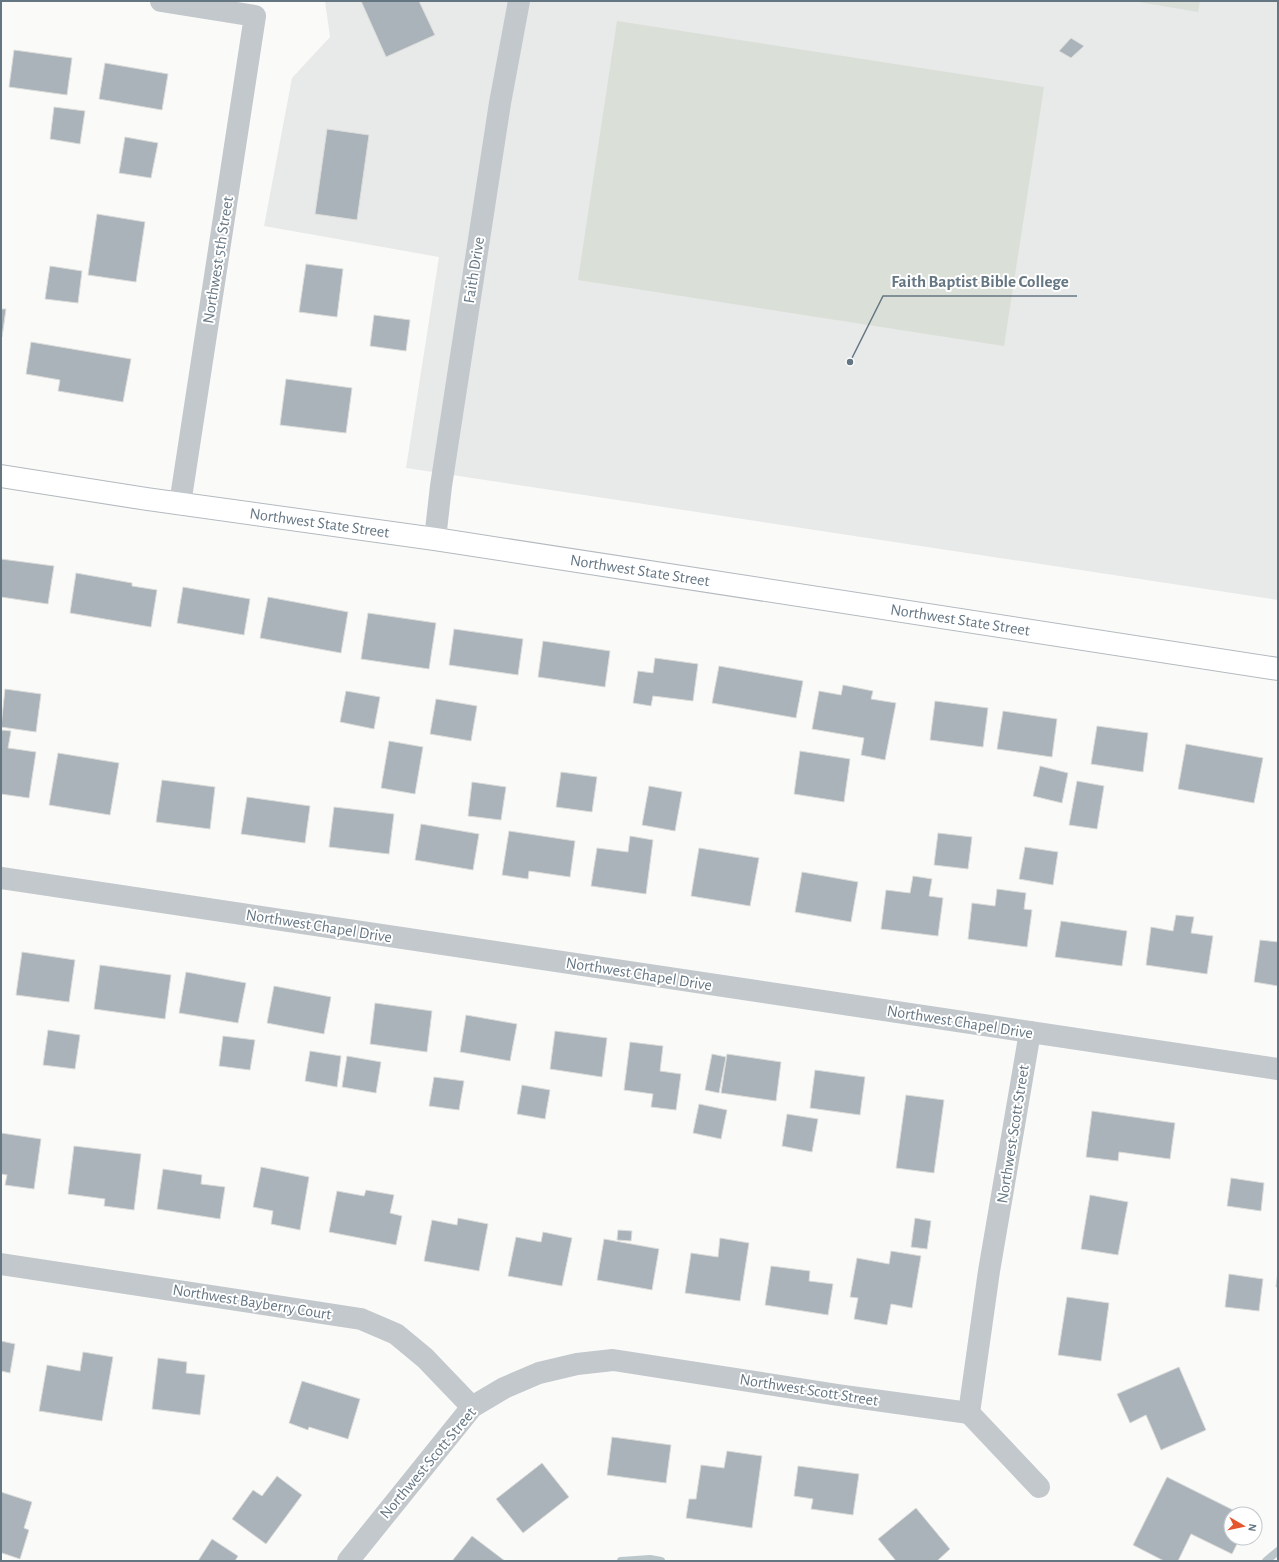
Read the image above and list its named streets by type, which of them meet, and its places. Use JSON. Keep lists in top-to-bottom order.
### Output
{
  "streets": {
    "main road": ["Northwest State Street"],
    "street": [
      "Northwest 5th Street",
      "Faith Drive",
      "Northwest Chapel Drive",
      "Northwest Scott Street",
      "Northwest Bayberry Court"
    ]
  },
  "crossings": [
    ["Northwest 5th Street", "Northwest State Street"],
    ["Faith Drive", "Northwest State Street"],
    ["Northwest Chapel Drive", "Northwest Scott Street"],
    ["Northwest Scott Street", "Northwest Bayberry Court"]
  ],
  "places": ["Faith Baptist Bible College"],
  "north": "right"
}
